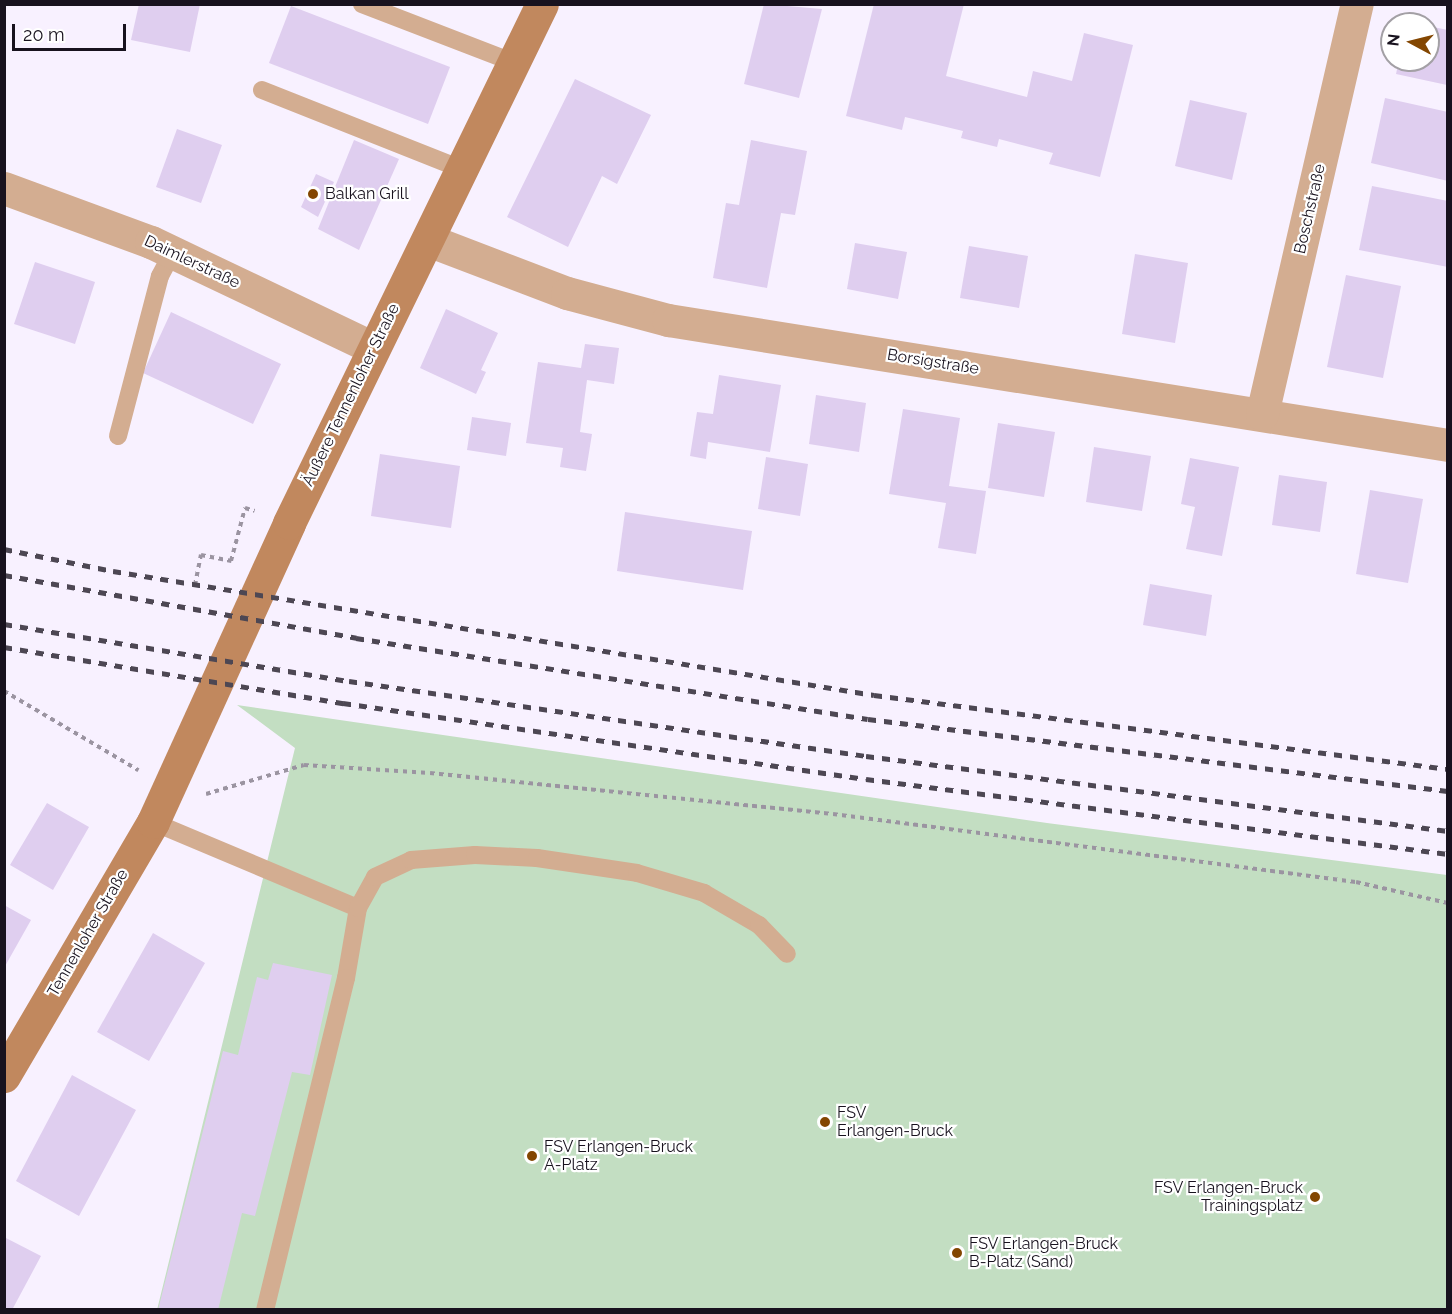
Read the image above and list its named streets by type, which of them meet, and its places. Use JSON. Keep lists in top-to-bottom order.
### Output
{
  "streets": {
    "street": [
      "Boschstraße",
      "Daimlerstraße",
      "Borsigstraße",
      "Äußere Tennenloher Straße",
      "Tennenloher Straße"
    ]
  },
  "crossings": [
    ["Boschstraße", "Borsigstraße"],
    ["Daimlerstraße", "Äußere Tennenloher Straße"],
    ["Borsigstraße", "Äußere Tennenloher Straße"],
    ["Äußere Tennenloher Straße", "Tennenloher Straße"]
  ],
  "places": [
    "Balkan Grill",
    "FSV Erlangen-Bruck",
    "FSV Erlangen-Bruck A-Platz",
    "FSV Erlangen-Bruck Trainingsplatz",
    "FSV Erlangen-Bruck B-Platz (Sand)"
  ],
  "scale_bar": "20 m",
  "north": "left"
}
